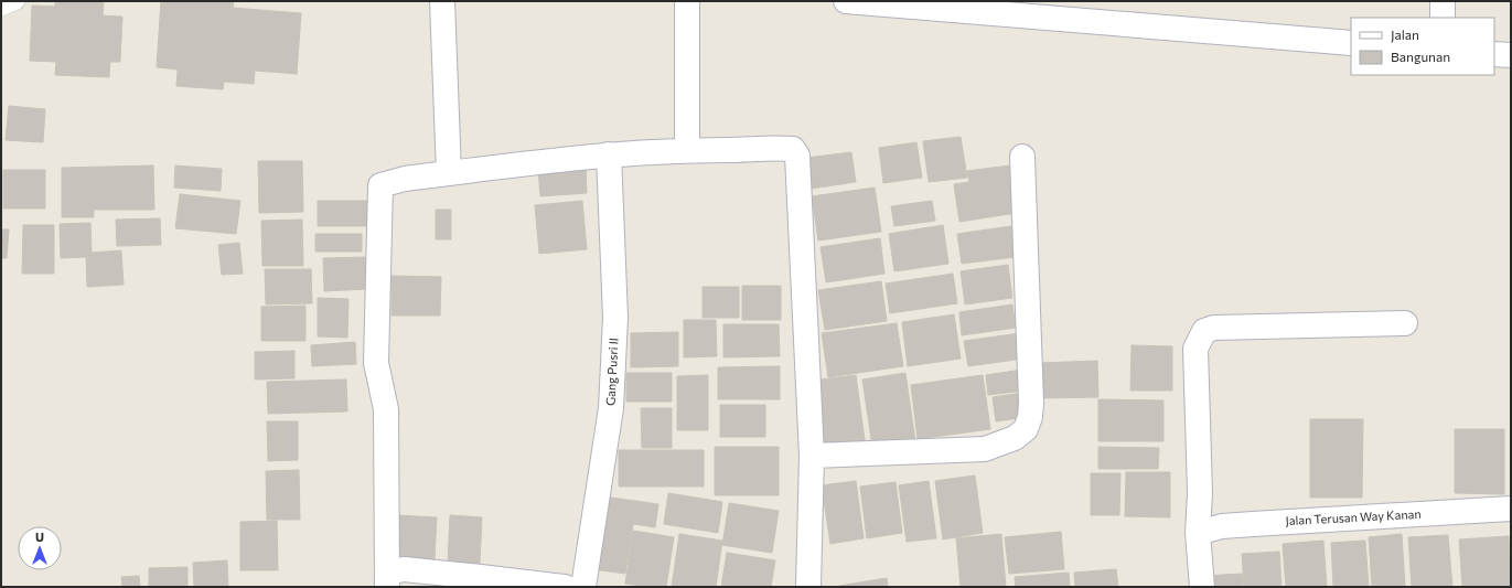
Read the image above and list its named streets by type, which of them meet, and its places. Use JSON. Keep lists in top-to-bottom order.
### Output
{
  "streets": {
    "street": ["Gang Pusri II", "Jalan Terusan Way Kanan"]
  },
  "legend": ["Jalan", "Bangunan"],
  "north": "top"
}
